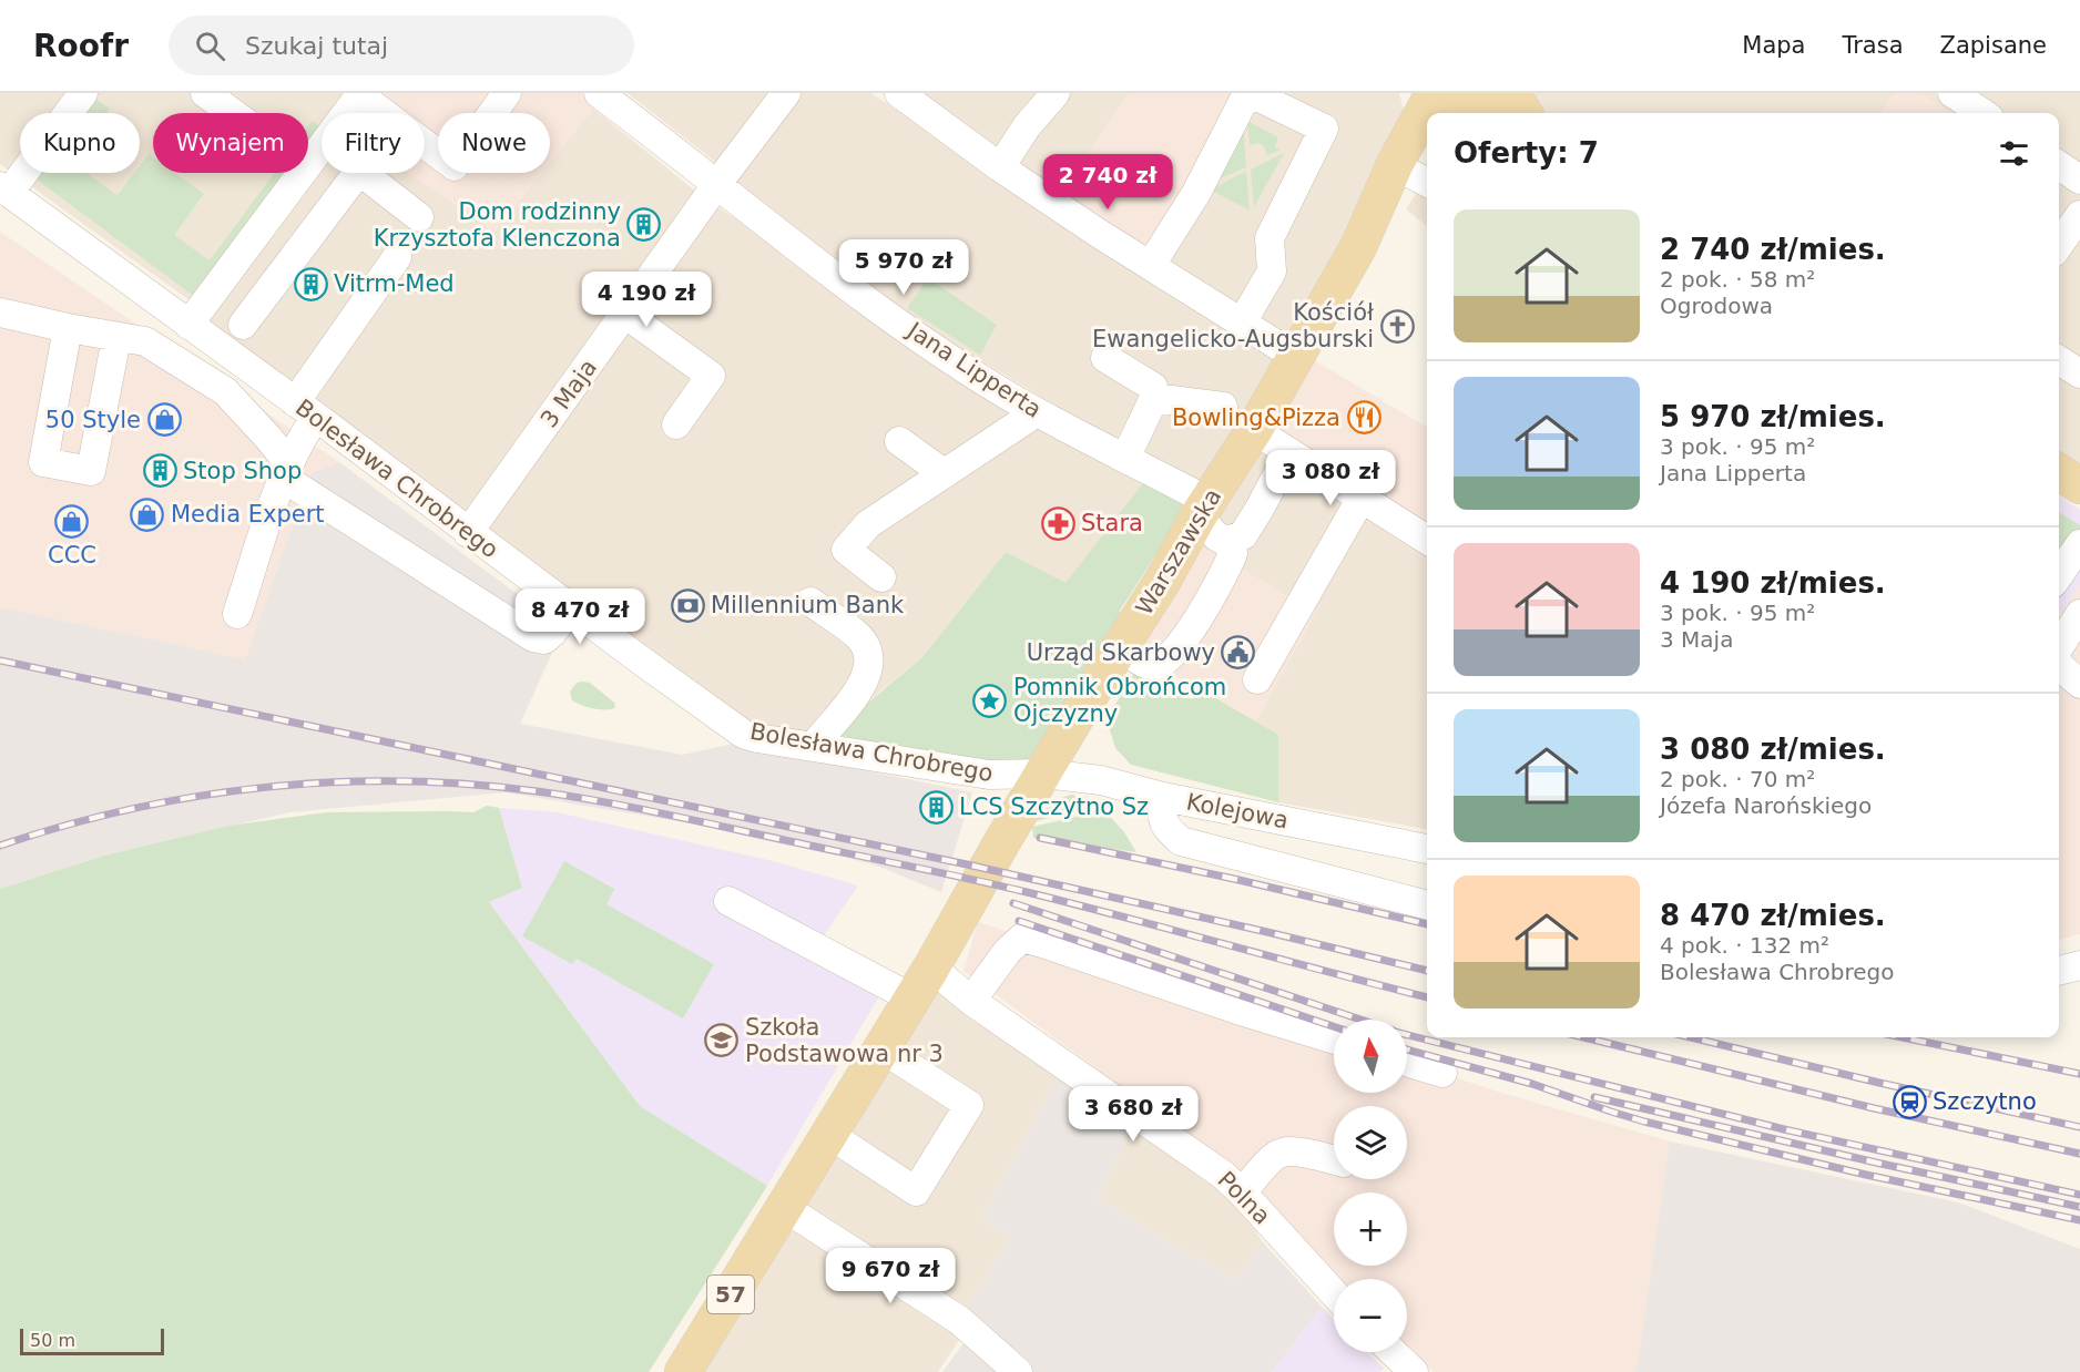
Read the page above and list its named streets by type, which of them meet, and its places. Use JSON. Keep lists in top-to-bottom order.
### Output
{
  "streets": {
    "main road": ["Warszawska", "57"],
    "street": [
      "Jana Lipperta",
      "3 Maja",
      "Bolesława Chrobrego",
      "Kolejowa",
      "Polna"
    ]
  },
  "crossings": [
    ["Jana Lipperta", "3 Maja"],
    ["Jana Lipperta", "Warszawska"],
    ["3 Maja", "Bolesława Chrobrego"],
    ["Bolesława Chrobrego", "Warszawska"],
    ["Bolesława Chrobrego", "Kolejowa"],
    ["Bolesława Chrobrego", "57"],
    ["Warszawska", "Kolejowa"],
    ["Warszawska", "57"],
    ["Kolejowa", "57"],
    ["Polna", "57"]
  ],
  "places": {
    "building": [
      "Dom rodzinny Krzysztofa Klenczona",
      "Vitrm-Med",
      "Stop Shop",
      "LCS Szczytno Sz"
    ],
    "church": ["Kościół Ewangelicko-Augsburski"],
    "restaurant": ["Bowling&Pizza"],
    "shop": ["50 Style", "Media Expert", "CCC"],
    "pharmacy": ["Stara"],
    "bank": ["Millennium Bank"],
    "public building": ["Urząd Skarbowy"],
    "place": ["Pomnik Obrońcom Ojczyzny"],
    "school or university": ["Szkoła Podstawowa nr 3"],
    "station": ["Szczytno"]
  },
  "scale_bar": "50 m",
  "north": "top",
  "page": {
    "header": "Roofr",
    "search": "Szukaj tutaj",
    "nav": ["Mapa", "Trasa", "Zapisane"],
    "chip": [
      "Kupno",
      "Wynajem",
      "Filtry",
      "Nowe"
    ],
    "heading": "Oferty: 7",
    "price": [
      "2 740 zł",
      "5 970 zł",
      "4 190 zł",
      "3 080 zł",
      "8 470 zł",
      "3 680 zł",
      "9 670 zł"
    ],
    "list": [
      {
        "name": "2 740 zł/mies.",
        "note": "2 pok. · 58 m² · Ogrodowa"
      },
      {
        "name": "5 970 zł/mies.",
        "note": "3 pok. · 95 m² · Jana Lipperta"
      },
      {
        "name": "4 190 zł/mies.",
        "note": "3 pok. · 95 m² · 3 Maja"
      },
      {
        "name": "3 080 zł/mies.",
        "note": "2 pok. · 70 m² · Józefa Narońskiego"
      },
      {
        "name": "8 470 zł/mies.",
        "note": "4 pok. · 132 m² · Bolesława Chrobrego"
      }
    ],
    "map_buttons": ["+", "−"],
    "scale": "50 m"
  }
}
